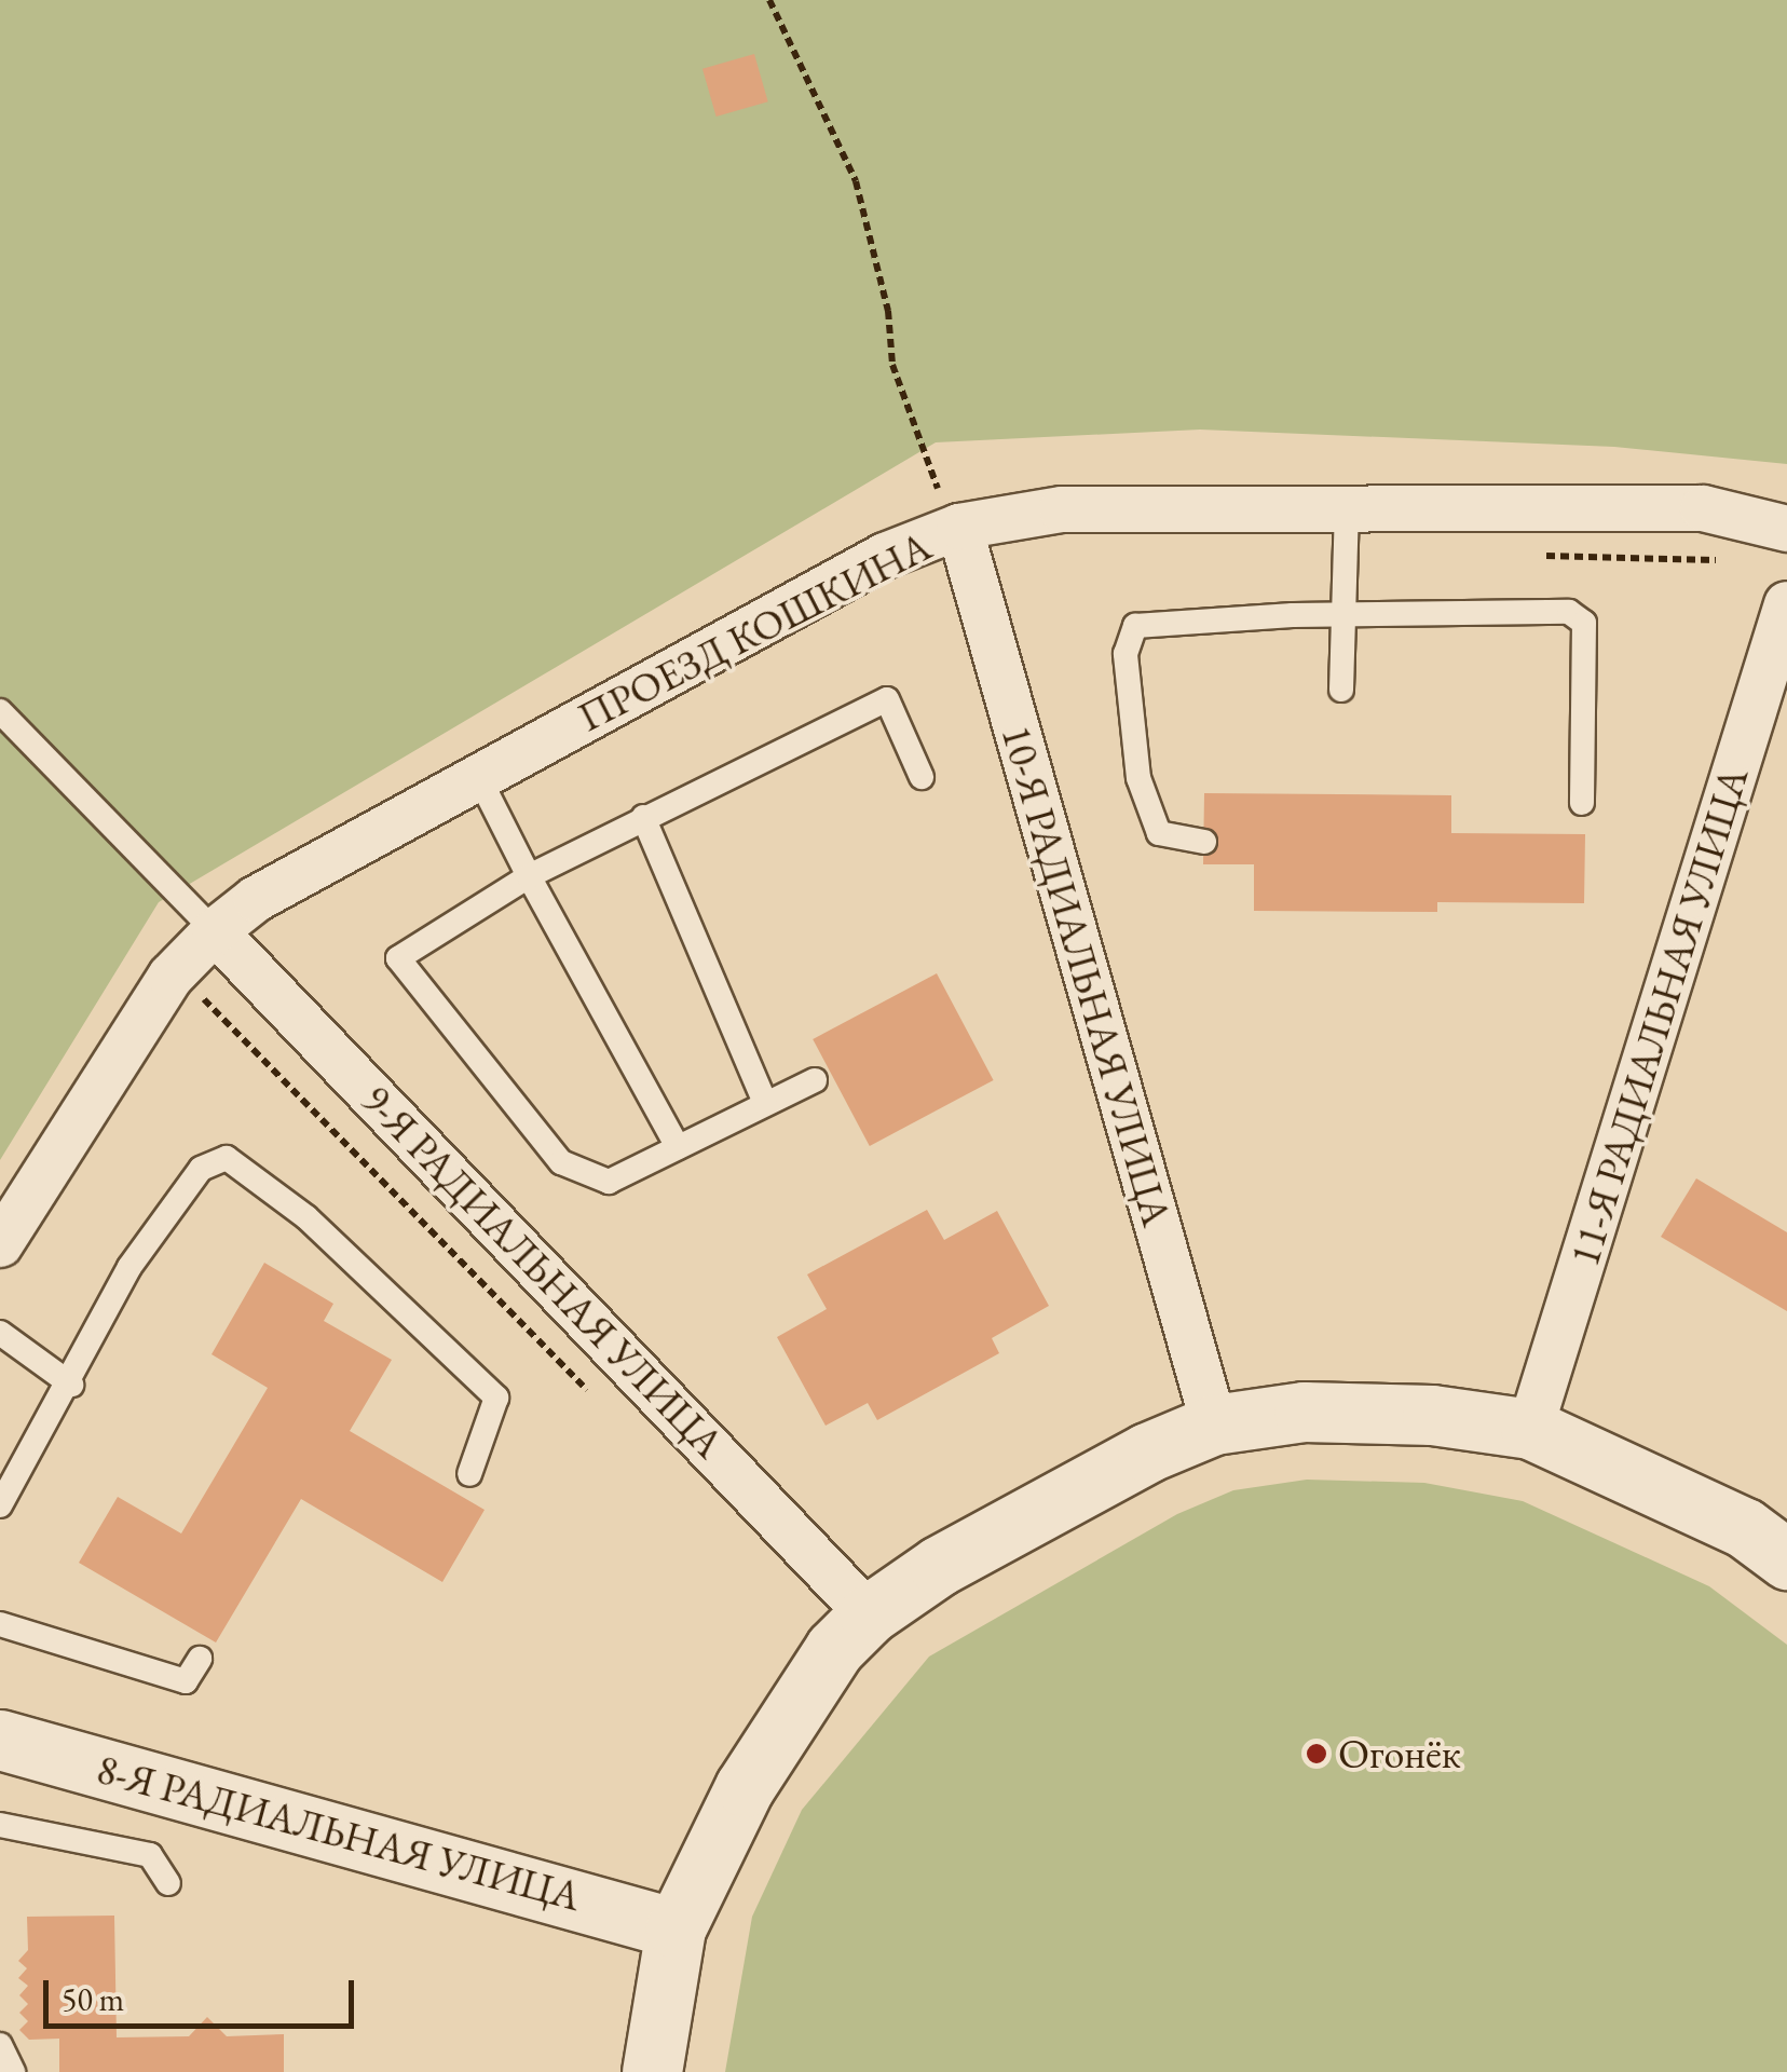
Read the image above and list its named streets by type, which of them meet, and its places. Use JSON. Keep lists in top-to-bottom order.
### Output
{
  "streets": {
    "main road": ["8-Я РАДИАЛЬНАЯ УЛИЦА"],
    "street": [
      "ПРОЕЗД КОШКИНА",
      "10-Я РАДИАЛЬНАЯ УЛИЦА",
      "11-Я РАДИАЛЬНАЯ УЛИЦА",
      "9-Я РАДИАЛЬНАЯ УЛИЦА"
    ]
  },
  "crossings": [
    ["ПРОЕЗД КОШКИНА", "10-Я РАДИАЛЬНАЯ УЛИЦА"],
    ["ПРОЕЗД КОШКИНА", "9-Я РАДИАЛЬНАЯ УЛИЦА"]
  ],
  "places": ["Огонёк"],
  "scale_bar": "50 m"
}
